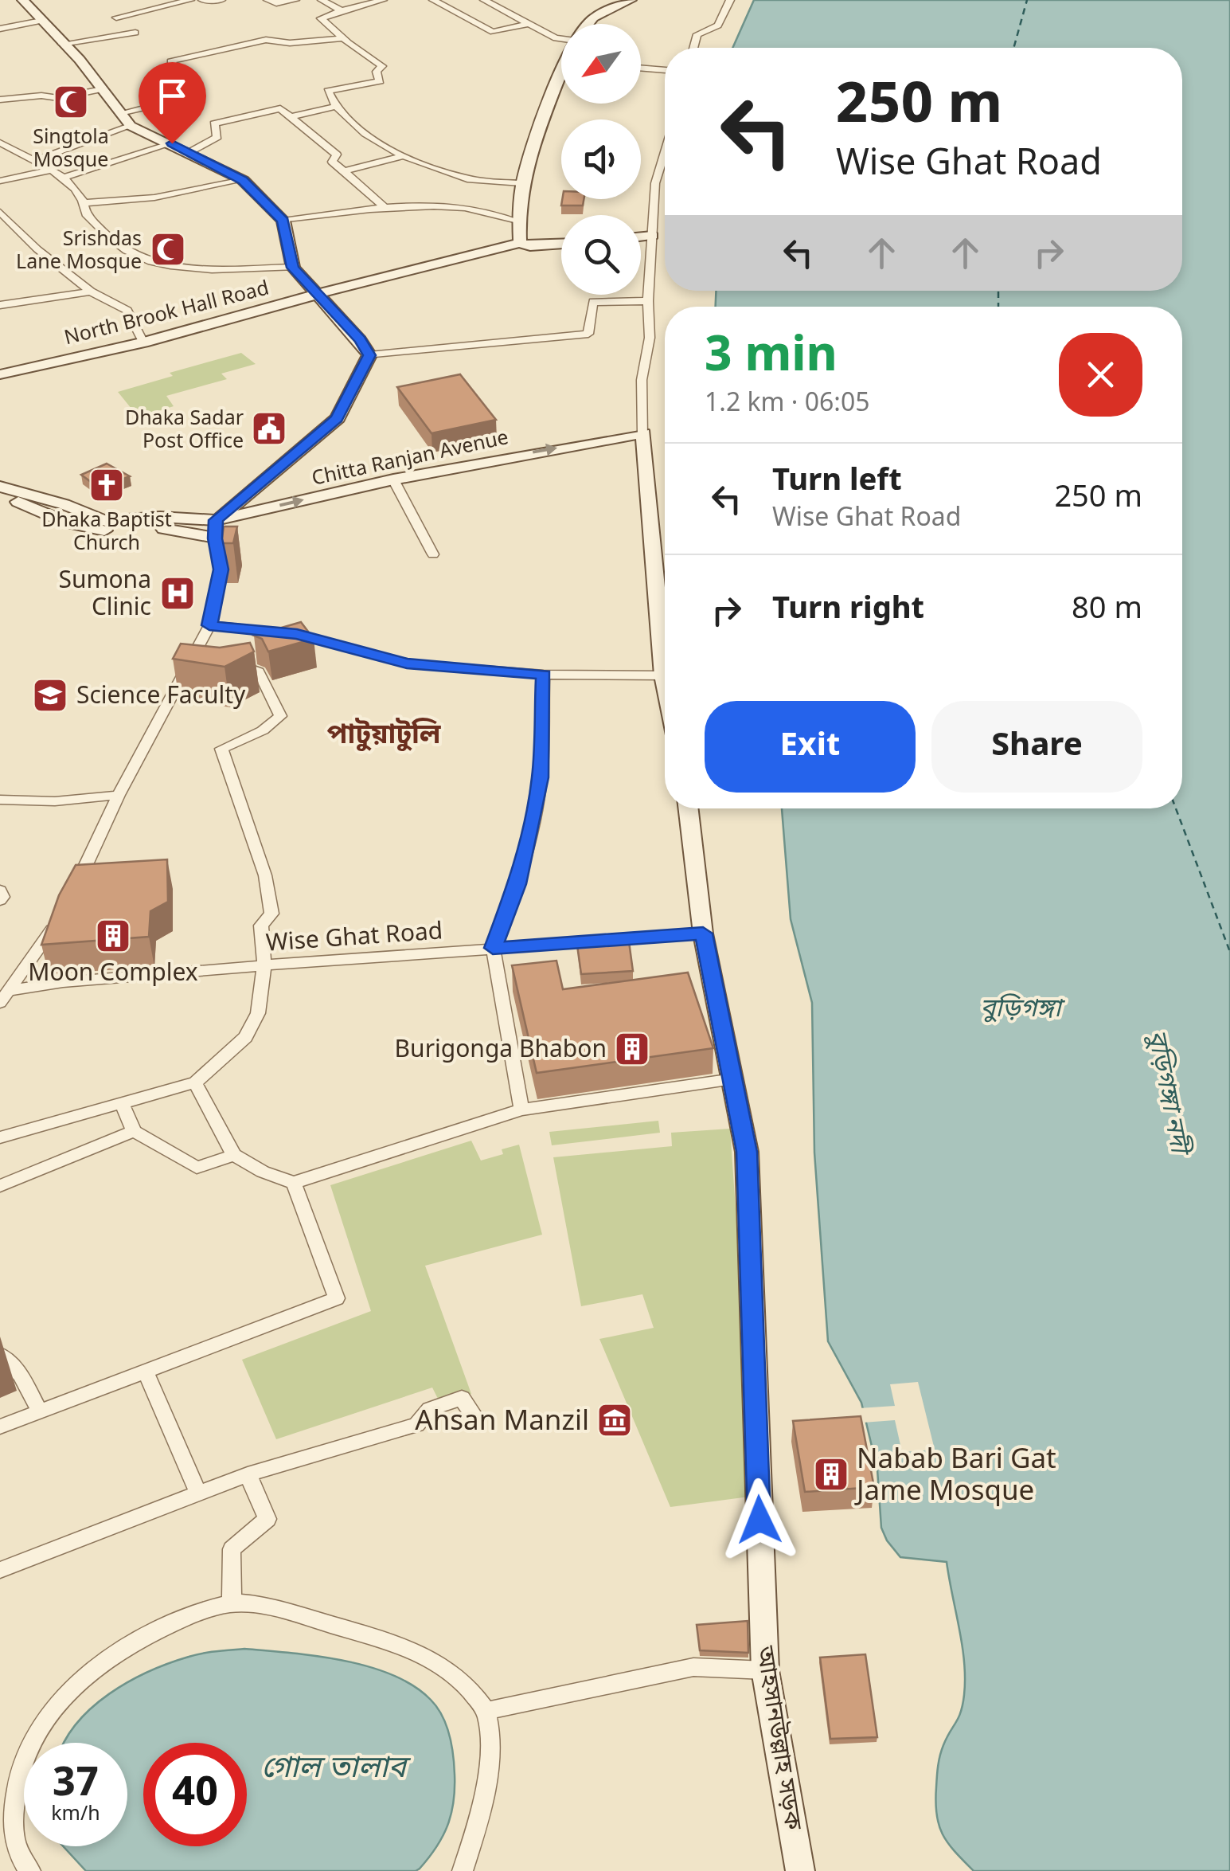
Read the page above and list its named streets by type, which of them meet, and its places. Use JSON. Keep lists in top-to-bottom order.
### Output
{
  "streets": {
    "street": [
      "North Brook Hall Road",
      "Chitta Ranjan Avenue",
      "Wise Ghat Road",
      "আহসানউল্লাহ সড়ক"
    ]
  },
  "crossings": [
    ["Wise Ghat Road", "আহসানউল্লাহ সড়ক"]
  ],
  "districts": ["পাটুয়াটুলি"],
  "water": ["বুড়িগঙ্গা", "বুড়িগঙ্গা নদী", "গোল তালাব"],
  "places": {
    "mosque": ["Singtola Mosque", "Srishdas Lane Mosque"],
    "public building": ["Dhaka Sadar Post Office"],
    "church": ["Dhaka Baptist Church"],
    "hospital": ["Sumona Clinic"],
    "school or university": ["Science Faculty"],
    "building": ["Moon Complex", "Burigonga Bhabon", "Nabab Bari Gat Jame Mosque"],
    "museum": ["Ahsan Manzil"]
  },
  "north": "bottom left",
  "page": {
    "turn": ["250 m", "Wise Ghat Road"],
    "heading": ["3 min", "1.2 km · 06:05"],
    "list": [
      {
        "name": "Turn left",
        "note": "Wise Ghat Road",
        "value": "250 m"
      },
      {
        "name": "Turn right",
        "value": "80 m"
      }
    ],
    "buttons": ["Exit", "Share"],
    "speed": "37 km/h",
    "limit": "40"
  }
}
